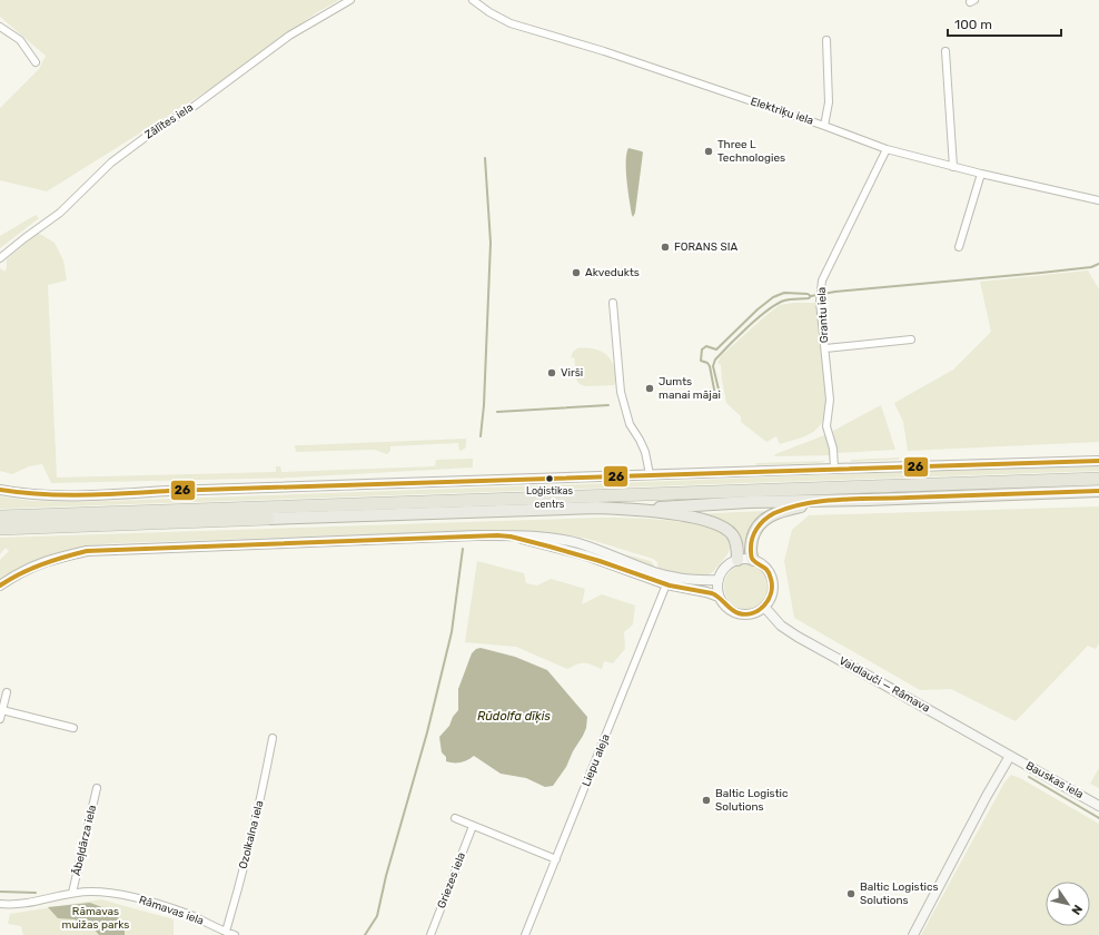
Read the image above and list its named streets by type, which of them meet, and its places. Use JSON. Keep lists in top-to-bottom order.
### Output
{
  "streets": {
    "main road": ["Valdlauči — Rāmava", "Bauskas iela"],
    "street": [
      "Elektriķu iela",
      "Zālītes iela",
      "Grantu iela",
      "Liepu aleja",
      "Ozolkalna iela",
      "Ābeļdārza iela",
      "Griezes iela",
      "Rāmavas iela"
    ]
  },
  "crossings": [
    ["Elektriķu iela", "Grantu iela"],
    ["Valdlauči — Rāmava", "Bauskas iela"],
    ["Ozolkalna iela", "Rāmavas iela"],
    ["Ābeļdārza iela", "Rāmavas iela"]
  ],
  "water": ["Rūdolfa dīķis"],
  "parks": ["Rāmavas muižas parks"],
  "places": [
    "Three L Technologies",
    "FORANS SIA",
    "Akvedukts",
    "Virši",
    "Jumts manai mājai",
    "Loģistikas centrs",
    "Baltic Logistic Solutions",
    "Baltic Logistics Solutions"
  ],
  "lines": ["transit line 26"],
  "scale_bar": "100 m",
  "north": "bottom right"
}
